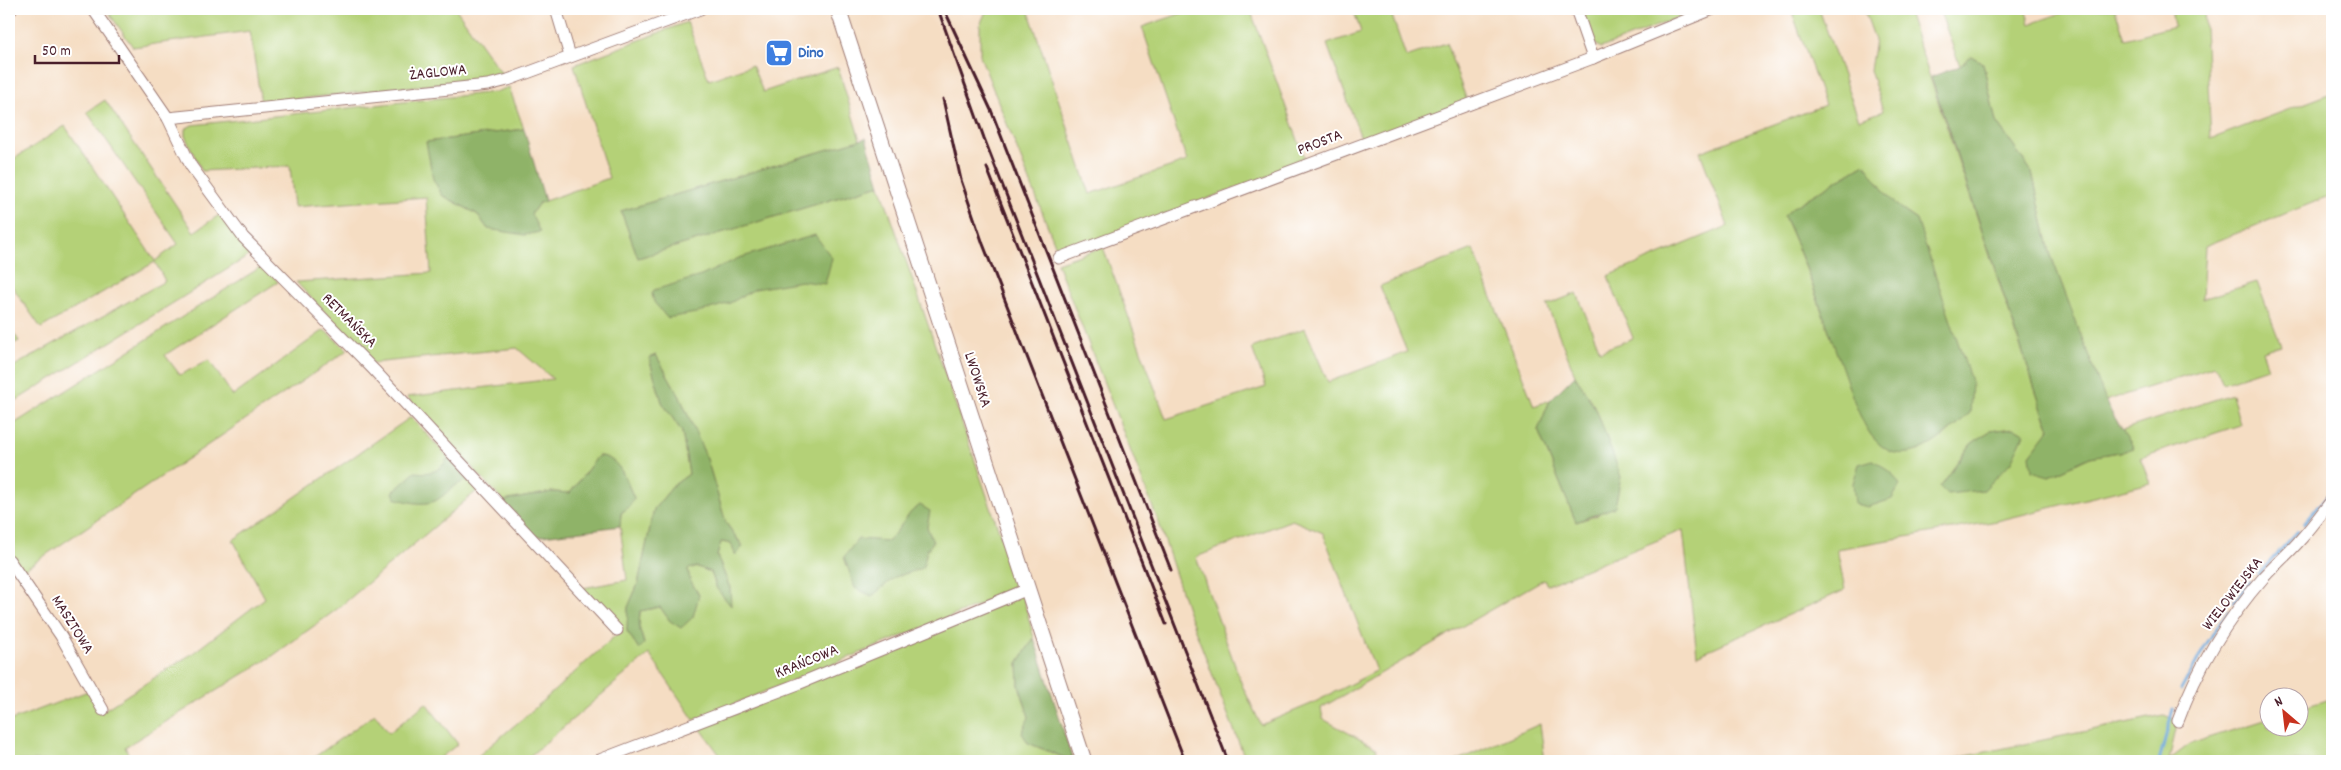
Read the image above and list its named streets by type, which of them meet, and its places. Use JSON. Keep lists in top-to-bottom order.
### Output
{
  "streets": {
    "main road": ["LWOWSKA"],
    "street": [
      "ŻAGLOWA",
      "PROSTA",
      "RETMAŃSKA",
      "WIELOWIEJSKA",
      "MASZTOWA",
      "KRAŃCOWA"
    ]
  },
  "crossings": [
    ["ŻAGLOWA", "RETMAŃSKA"],
    ["LWOWSKA", "KRAŃCOWA"]
  ],
  "places": {
    "supermarket": ["Dino"]
  },
  "scale_bar": "50 m",
  "north": "top left"
}
